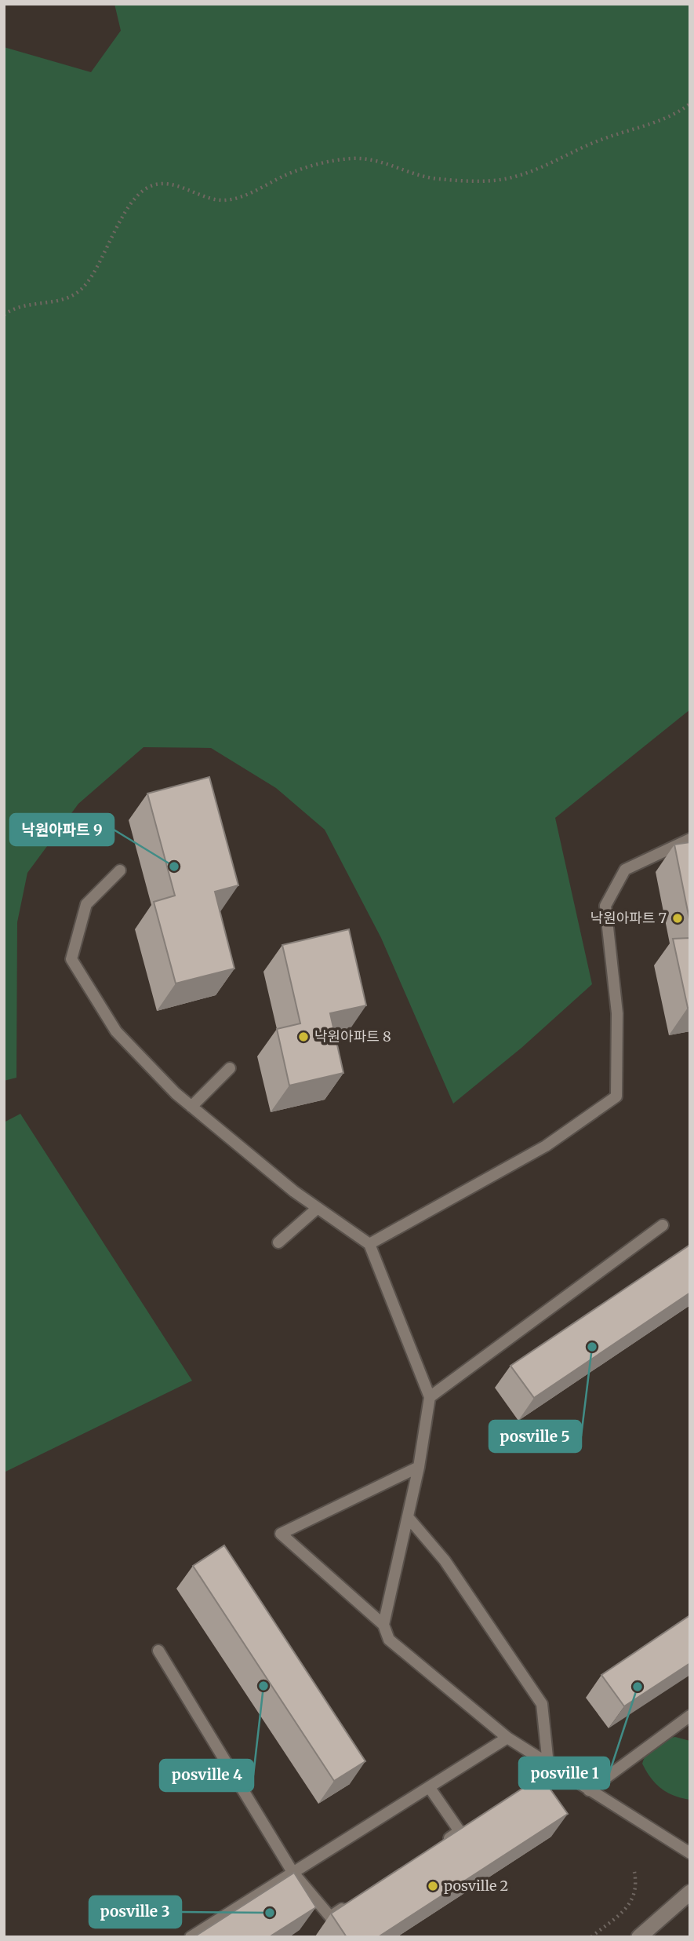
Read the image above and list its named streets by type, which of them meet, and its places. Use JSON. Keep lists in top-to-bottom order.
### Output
{
  "places": [
    "낙원아파트 9",
    "낙원아파트 7",
    "낙원아파트 8",
    "posville 5",
    "posville 4",
    "posville 1",
    "posville 2",
    "posville 3"
  ]
}
